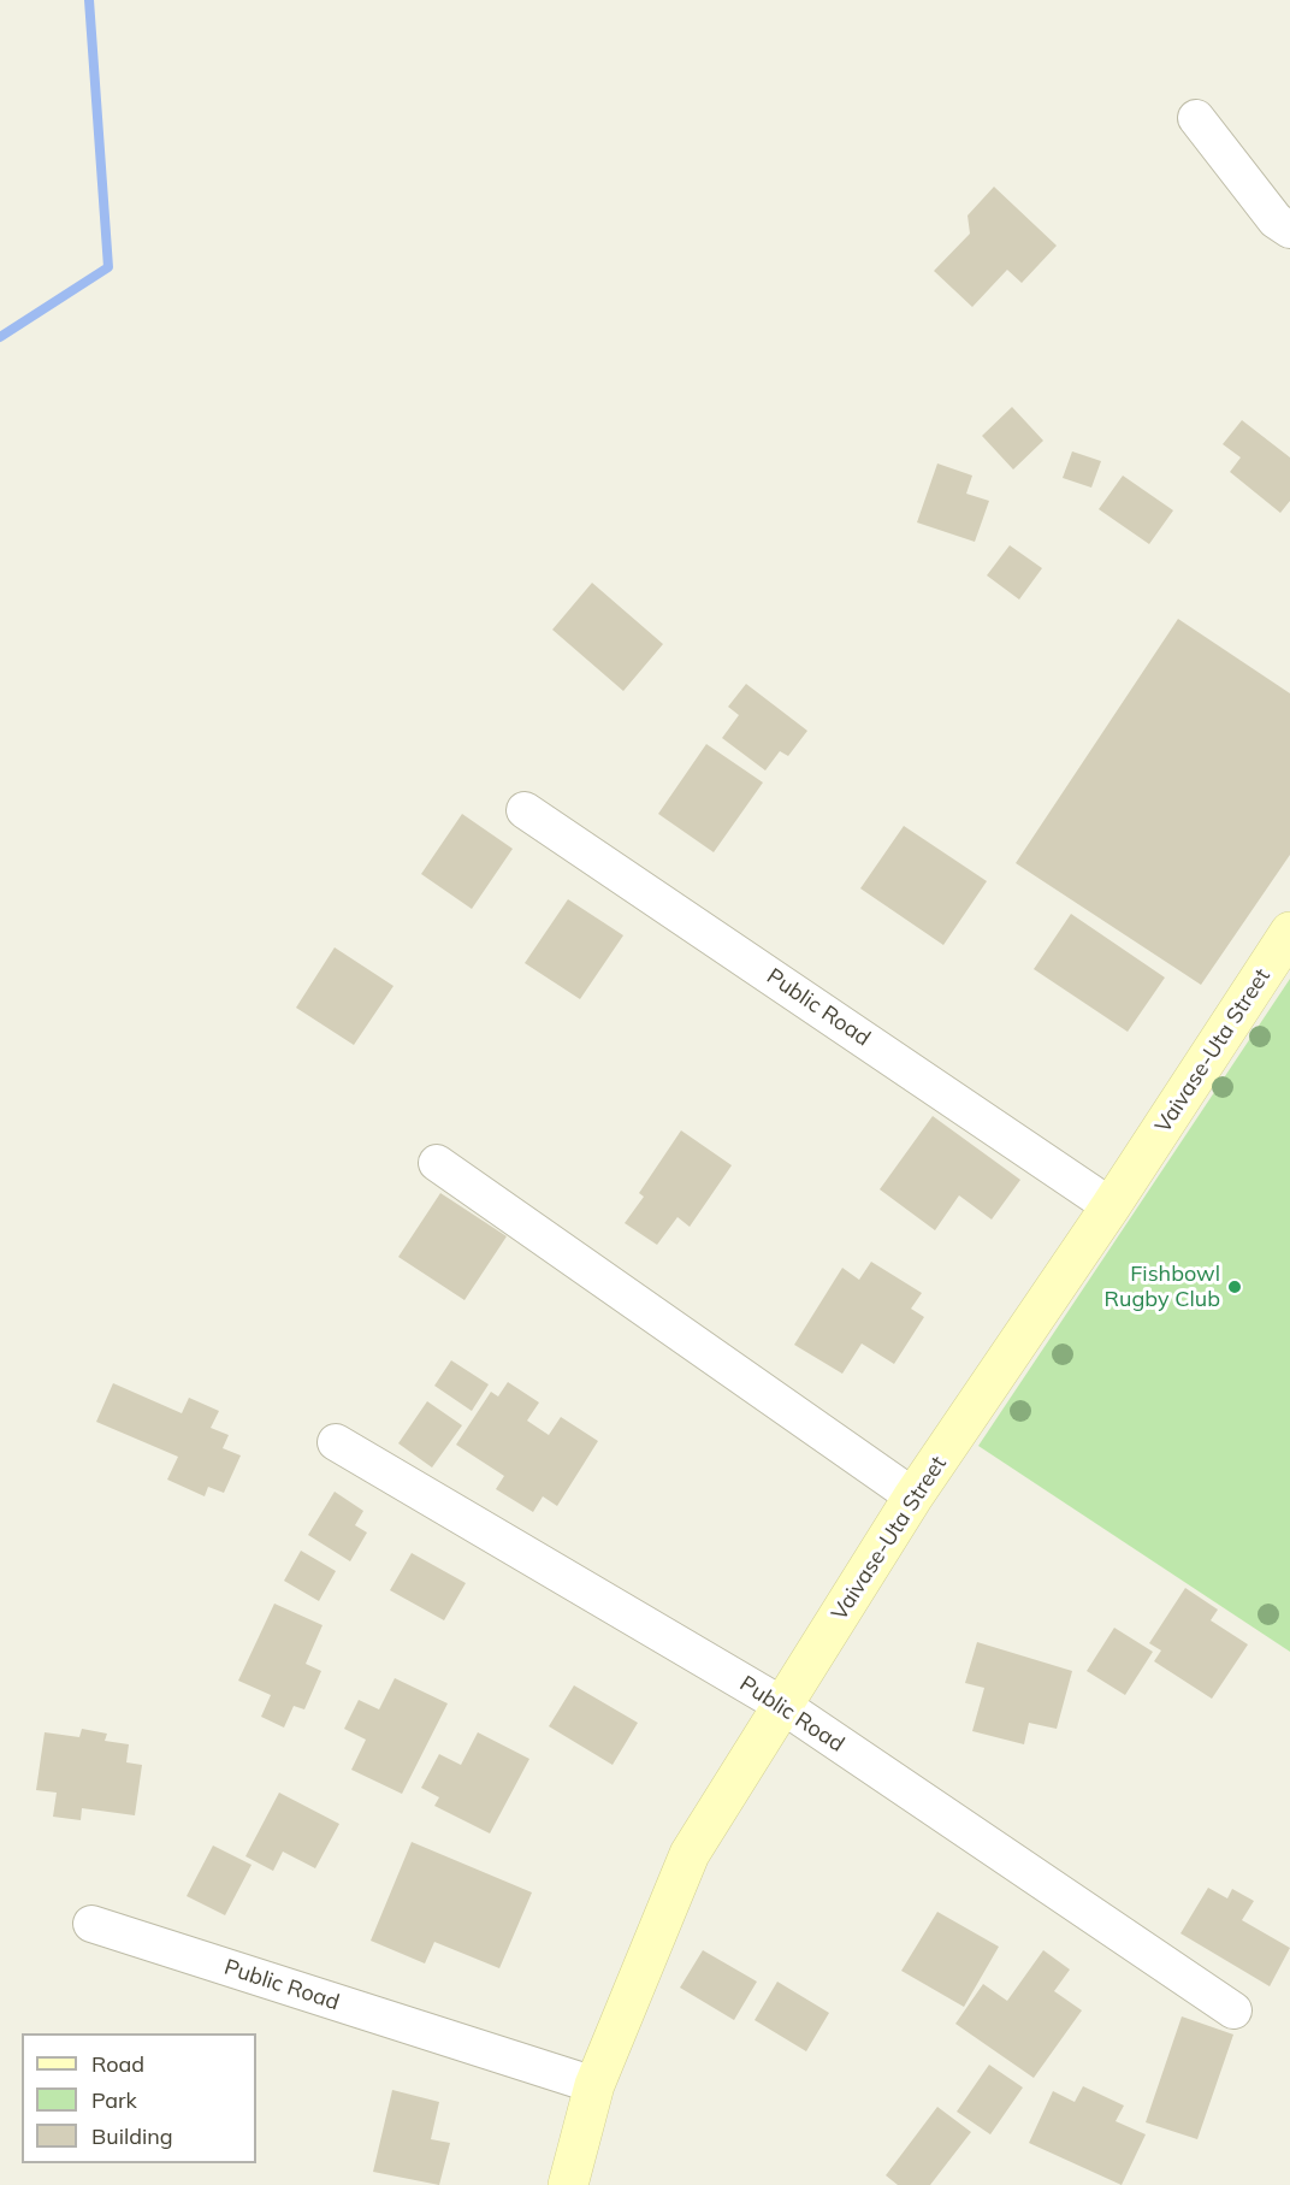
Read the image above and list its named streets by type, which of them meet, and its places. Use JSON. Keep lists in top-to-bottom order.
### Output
{
  "streets": {
    "street": ["Public Road", "Vaivase-Uta Street"]
  },
  "crossings": [
    ["Public Road", "Vaivase-Uta Street"]
  ],
  "places": ["Fishbowl Rugby Club"],
  "legend": ["Road", "Park", "Building"]
}
